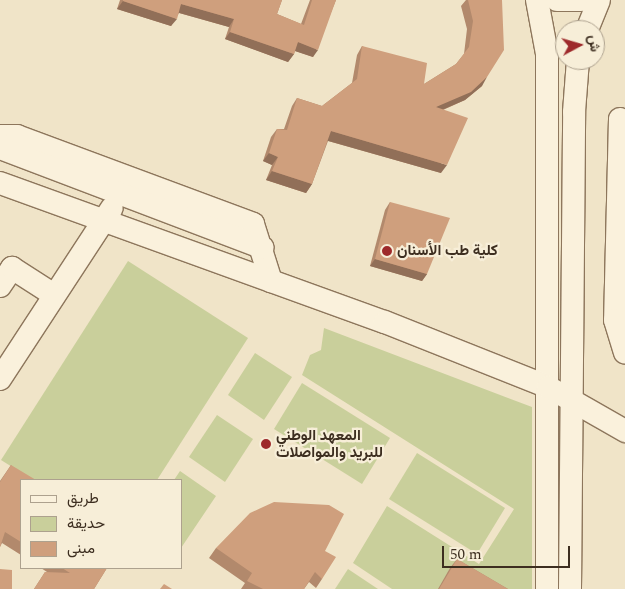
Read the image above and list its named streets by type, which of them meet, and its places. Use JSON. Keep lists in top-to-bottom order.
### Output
{
  "places": ["كلية طب الأسنان", "المعهد الوطني للبريد والمواصلات"],
  "legend": ["طريق", "حديقة", "مبنى"],
  "scale_bar": "50 m",
  "north": "right"
}
